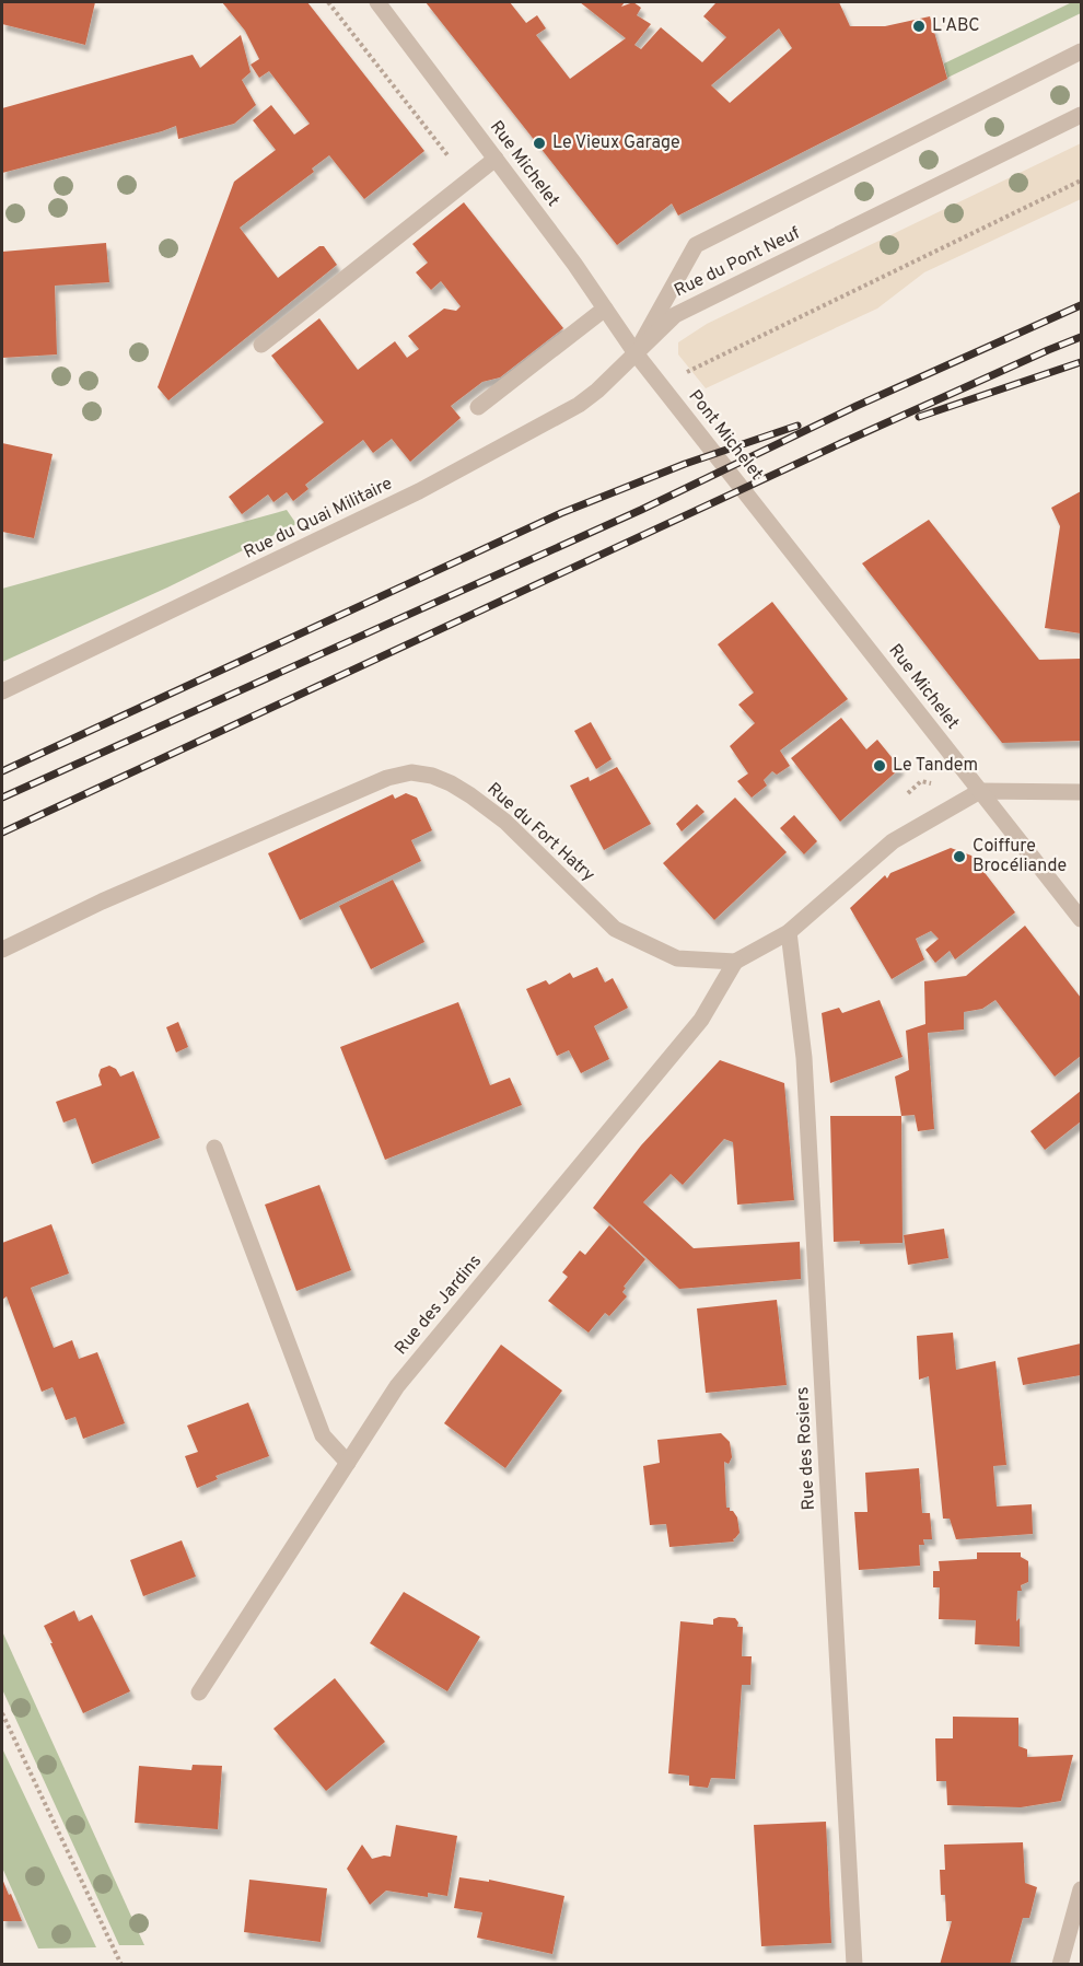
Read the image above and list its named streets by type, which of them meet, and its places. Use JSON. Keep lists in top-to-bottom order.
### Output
{
  "streets": {
    "street": [
      "Rue Michelet",
      "Rue du Pont Neuf",
      "Pont Michelet",
      "Rue du Quai Militaire",
      "Rue du Fort Hatry",
      "Rue des Jardins",
      "Rue des Rosiers"
    ]
  },
  "crossings": [
    ["Rue Michelet", "Rue du Pont Neuf"],
    ["Rue Michelet", "Pont Michelet"],
    ["Rue Michelet", "Rue du Quai Militaire"],
    ["Rue du Pont Neuf", "Pont Michelet"],
    ["Rue du Pont Neuf", "Rue du Quai Militaire"],
    ["Pont Michelet", "Rue du Quai Militaire"],
    ["Rue du Fort Hatry", "Rue des Jardins"]
  ],
  "places": [
    "L'ABC",
    "Le Vieux Garage",
    "Le Tandem",
    "Coiffure Brocéliande"
  ]
}
